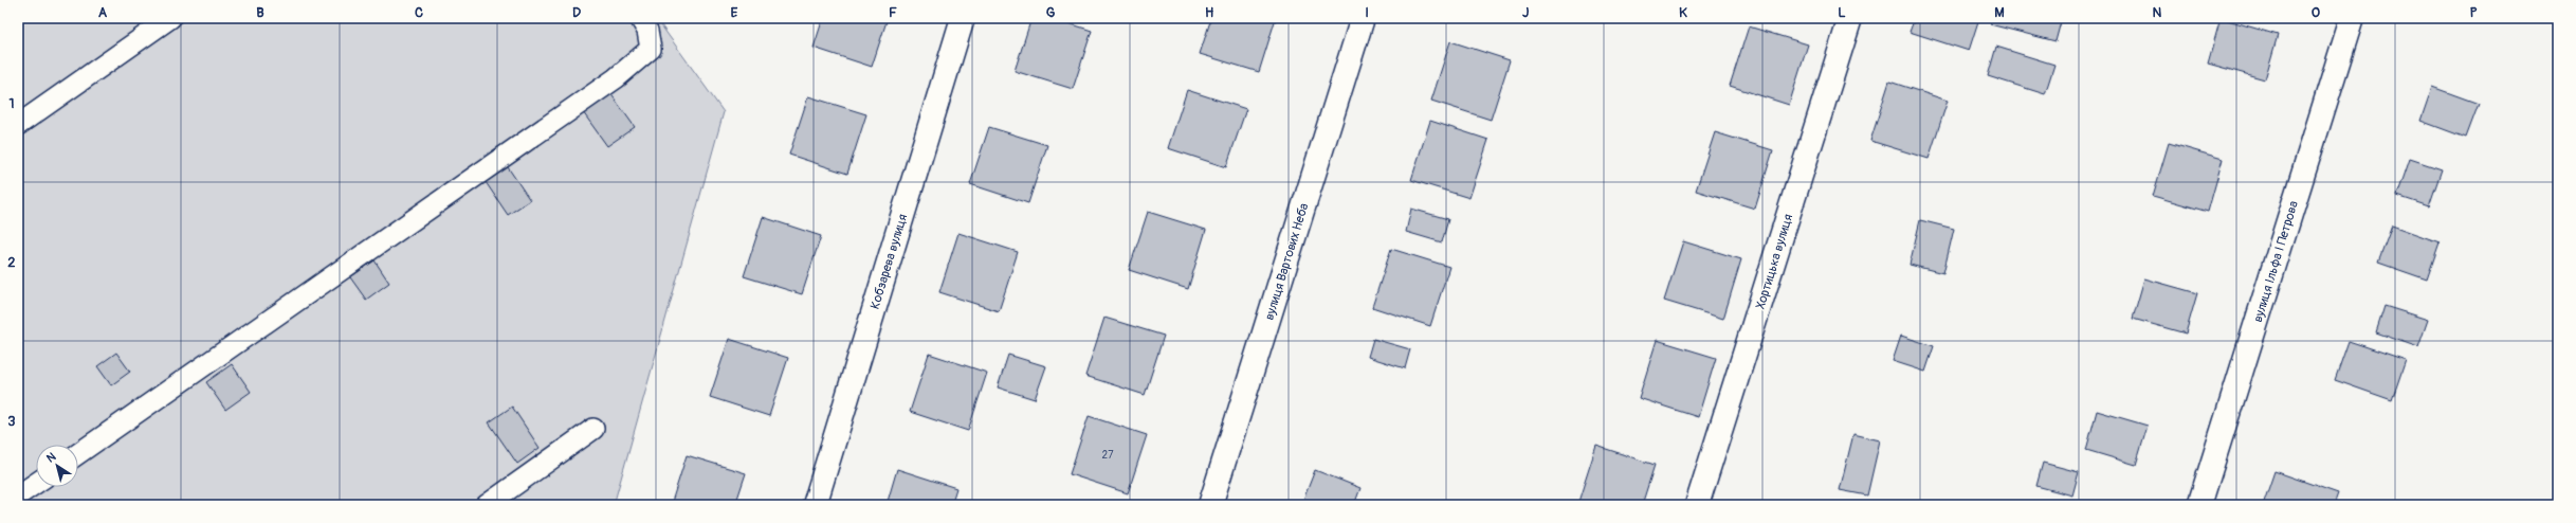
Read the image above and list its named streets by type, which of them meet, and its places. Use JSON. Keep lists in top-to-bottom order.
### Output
{
  "streets": {
    "street": [
      "Кобзарева вулиця",
      "вулиця Вартових Неба",
      "Хортицька вулиця",
      "вулиця Ільфа І Петрова"
    ]
  },
  "house_numbers": ["27"],
  "north": "top left",
  "grid": {
    "columns": [
      "A",
      "B",
      "C",
      "D",
      "E",
      "F",
      "G",
      "H",
      "I",
      "J",
      "K",
      "L",
      "M",
      "N",
      "O",
      "P"
    ],
    "rows": ["1", "2", "3"]
  }
}
